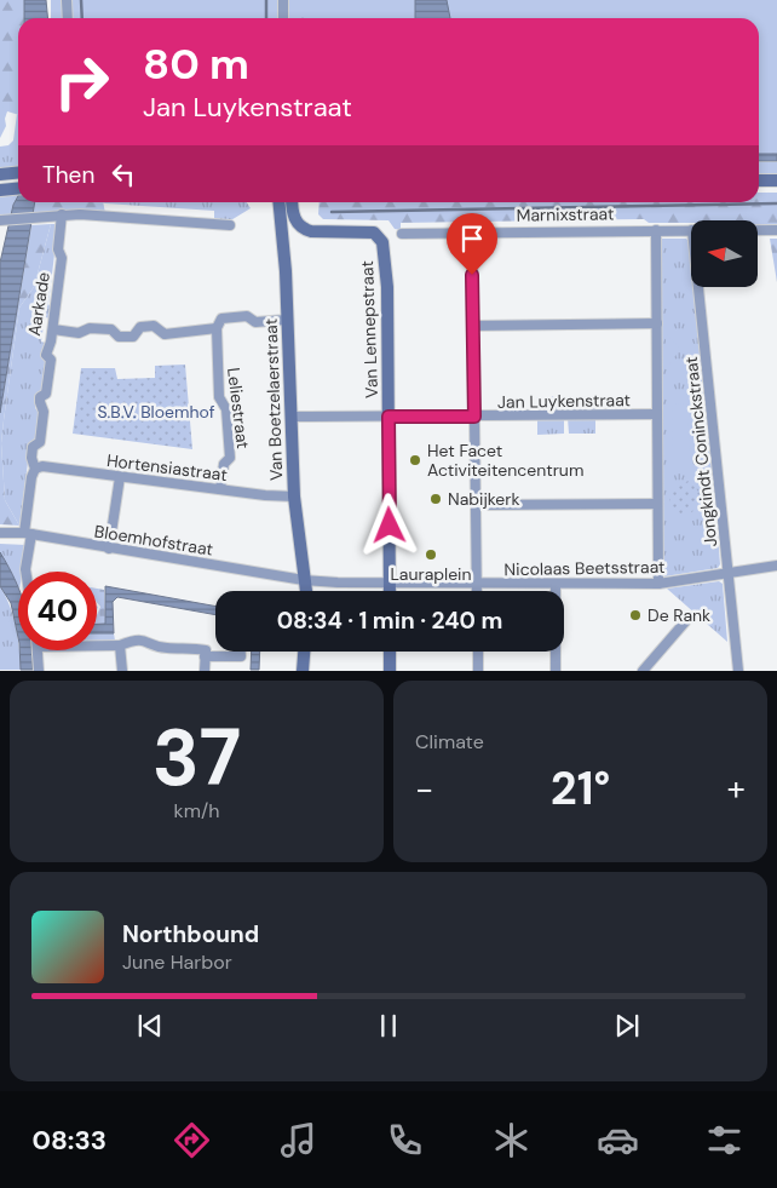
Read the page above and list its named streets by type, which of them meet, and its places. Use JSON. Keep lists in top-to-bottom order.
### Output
{
  "streets": {
    "street": [
      "Marnixstraat",
      "Aarkade",
      "Van Lennepstraat",
      "Van Boetzelaerstraat",
      "Jan Luykenstraat",
      "Leliestraat",
      "Jongkindt Coninckstraat",
      "Hortensiastraat",
      "Bloemhofstraat",
      "Nicolaas Beetsstraat"
    ]
  },
  "crossings": [
    ["Aarkade", "Hortensiastraat"],
    ["Aarkade", "Bloemhofstraat"],
    ["Van Lennepstraat", "Jan Luykenstraat"],
    ["Van Boetzelaerstraat", "Jan Luykenstraat"],
    ["Van Boetzelaerstraat", "Hortensiastraat"],
    ["Van Boetzelaerstraat", "Bloemhofstraat"],
    ["Leliestraat", "Hortensiastraat"],
    ["Jongkindt Coninckstraat", "Nicolaas Beetsstraat"]
  ],
  "parks": ["S.B.V. Bloemhof"],
  "places": [
    "Het Facet Activiteitencentrum",
    "Nabijkerk",
    "Lauraplein",
    "De Rank"
  ],
  "north": "left",
  "page": {
    "turn": ["80 m", "Jan Luykenstraat"],
    "then": "Then",
    "limit": "40",
    "trip": "08:34 · 1 min · 240 m",
    "tile": [
      ["37", "km/h"],
      "Climate"
    ],
    "heat": ["−", "21°", "+"],
    "song": ["Northbound", "June Harbor"],
    "tabs": "08:33"
  }
}
